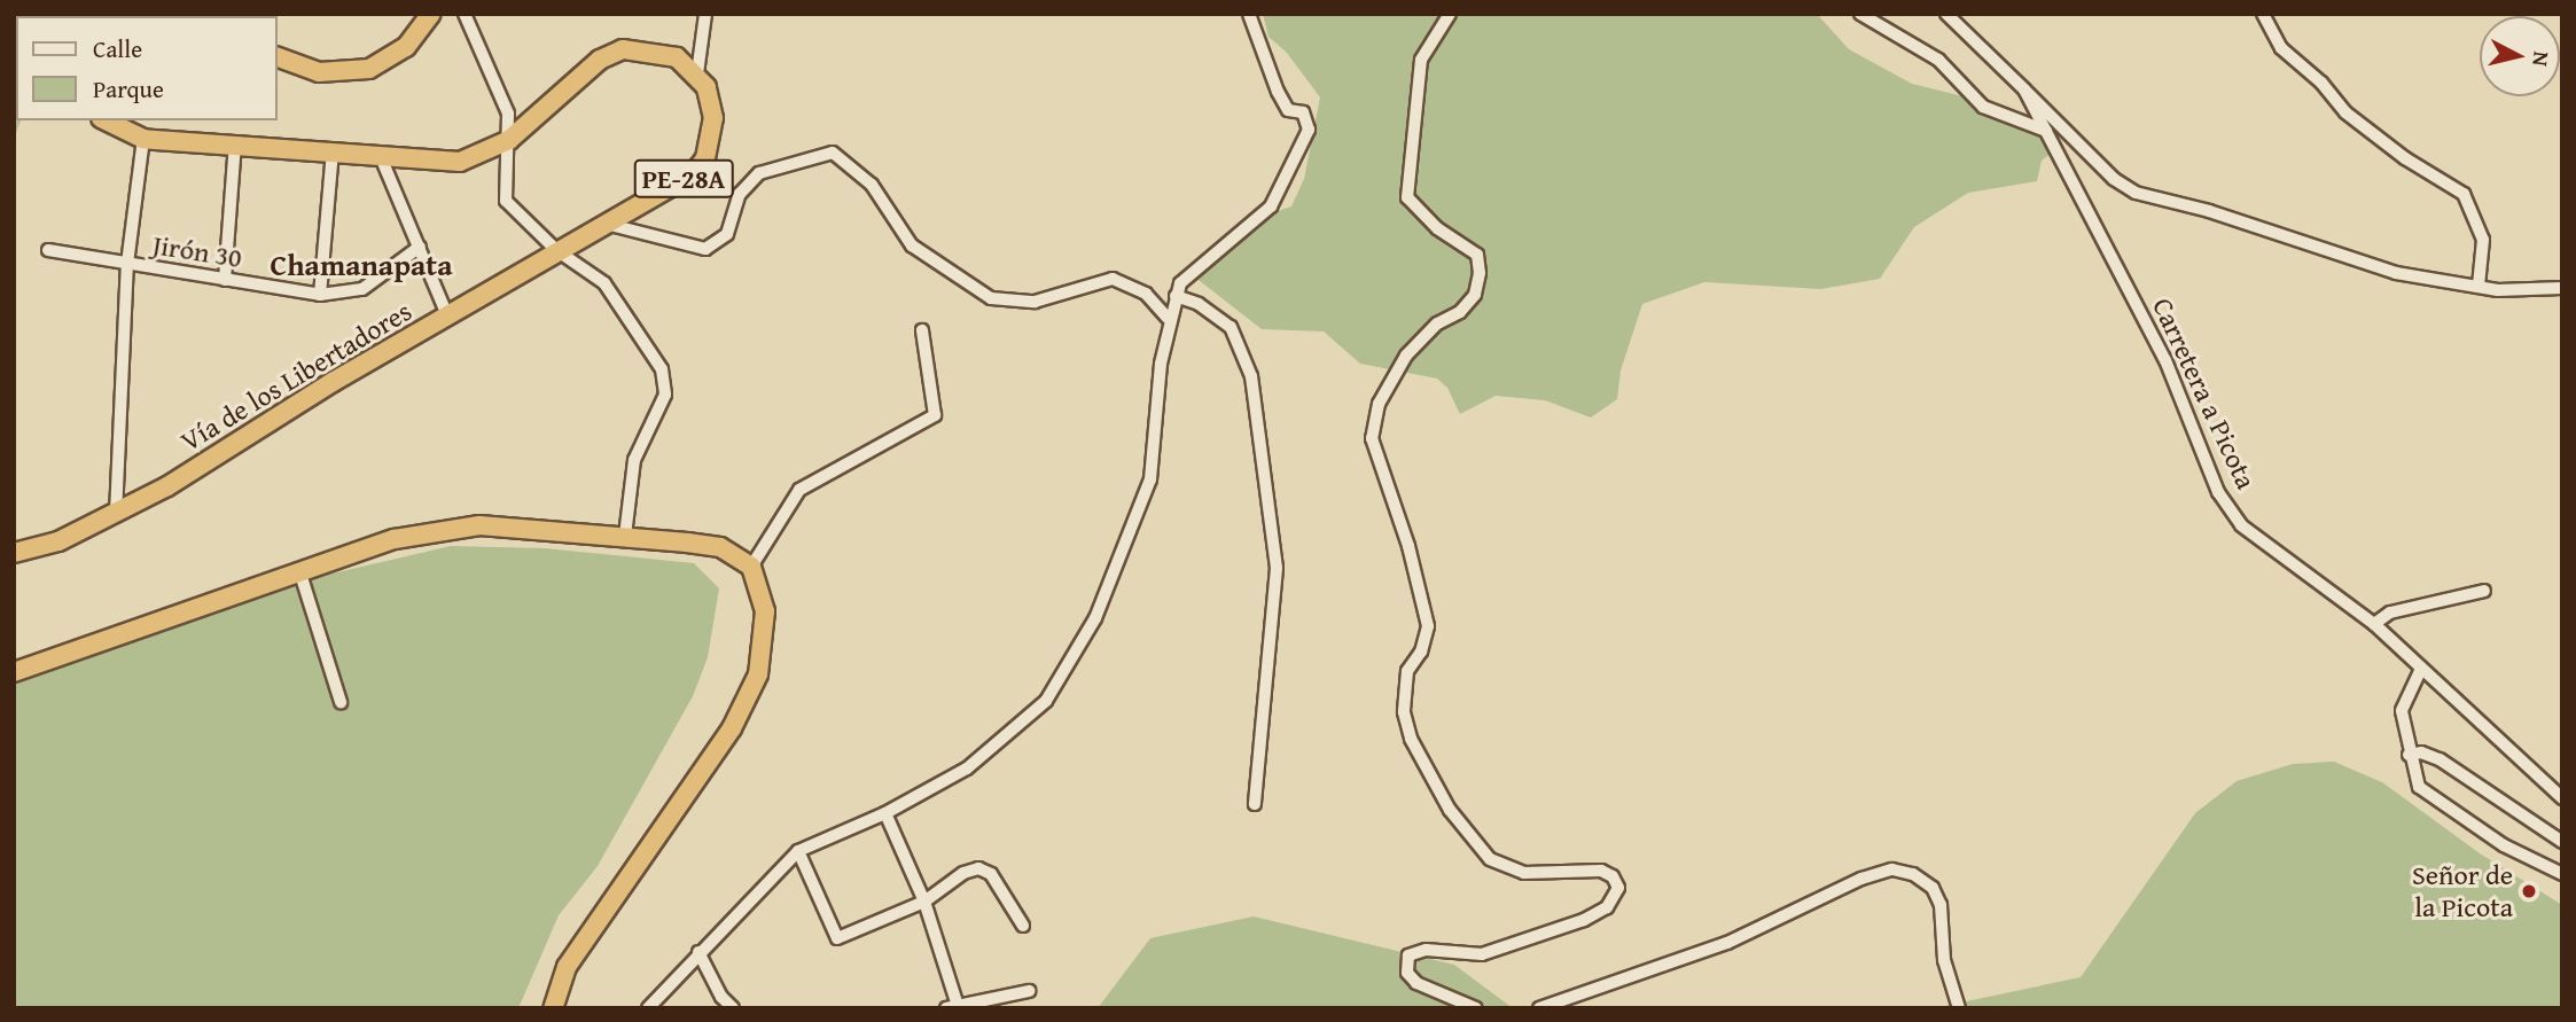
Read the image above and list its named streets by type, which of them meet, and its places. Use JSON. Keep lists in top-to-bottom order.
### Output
{
  "streets": {
    "highway": ["PE-28A", "Vía de los Libertadores"],
    "street": ["Jirón 30", "Carretera a Picota"]
  },
  "districts": ["Chamanapata"],
  "places": ["Señor de la Picota"],
  "legend": ["Calle", "Parque"],
  "north": "right"
}
